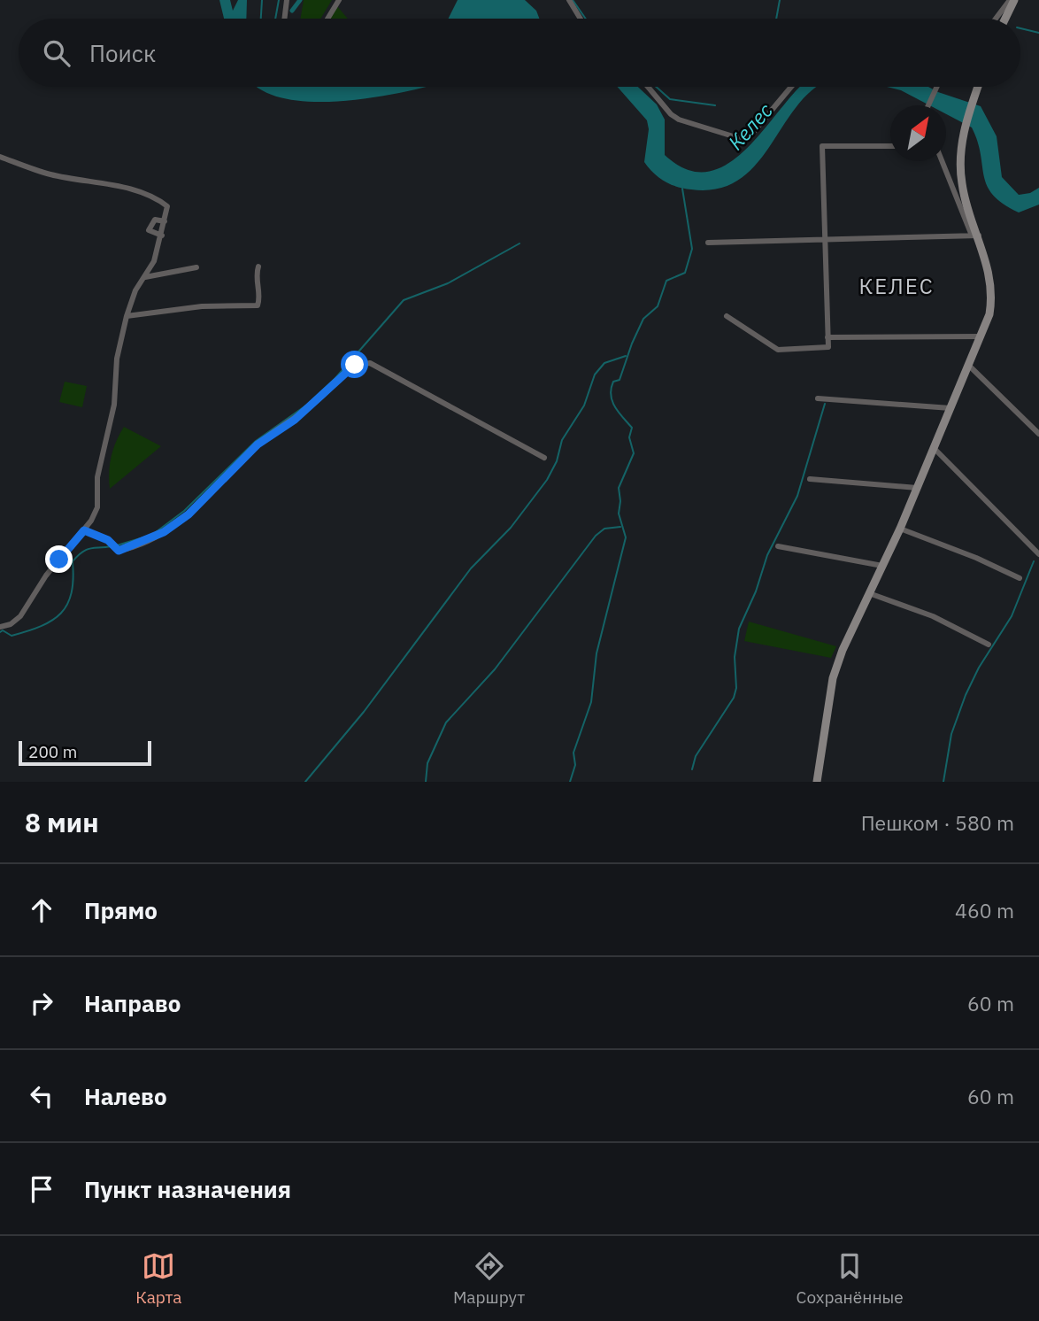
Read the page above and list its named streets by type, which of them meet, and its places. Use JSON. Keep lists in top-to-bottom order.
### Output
{
  "districts": ["КЕЛЕС"],
  "water": ["Келес"],
  "scale_bar": "200 m",
  "north": "top right",
  "page": {
    "search": "Поиск",
    "scale": "200 m",
    "heading": ["8 мин", "Пешком · 580 m"],
    "list": [
      ["Прямо", "460 m"],
      ["Направо", "60 m"],
      ["Налево", "60 m"],
      "Пункт назначения"
    ],
    "nav": ["Карта", "Маршрут", "Сохранённые"]
  }
}
